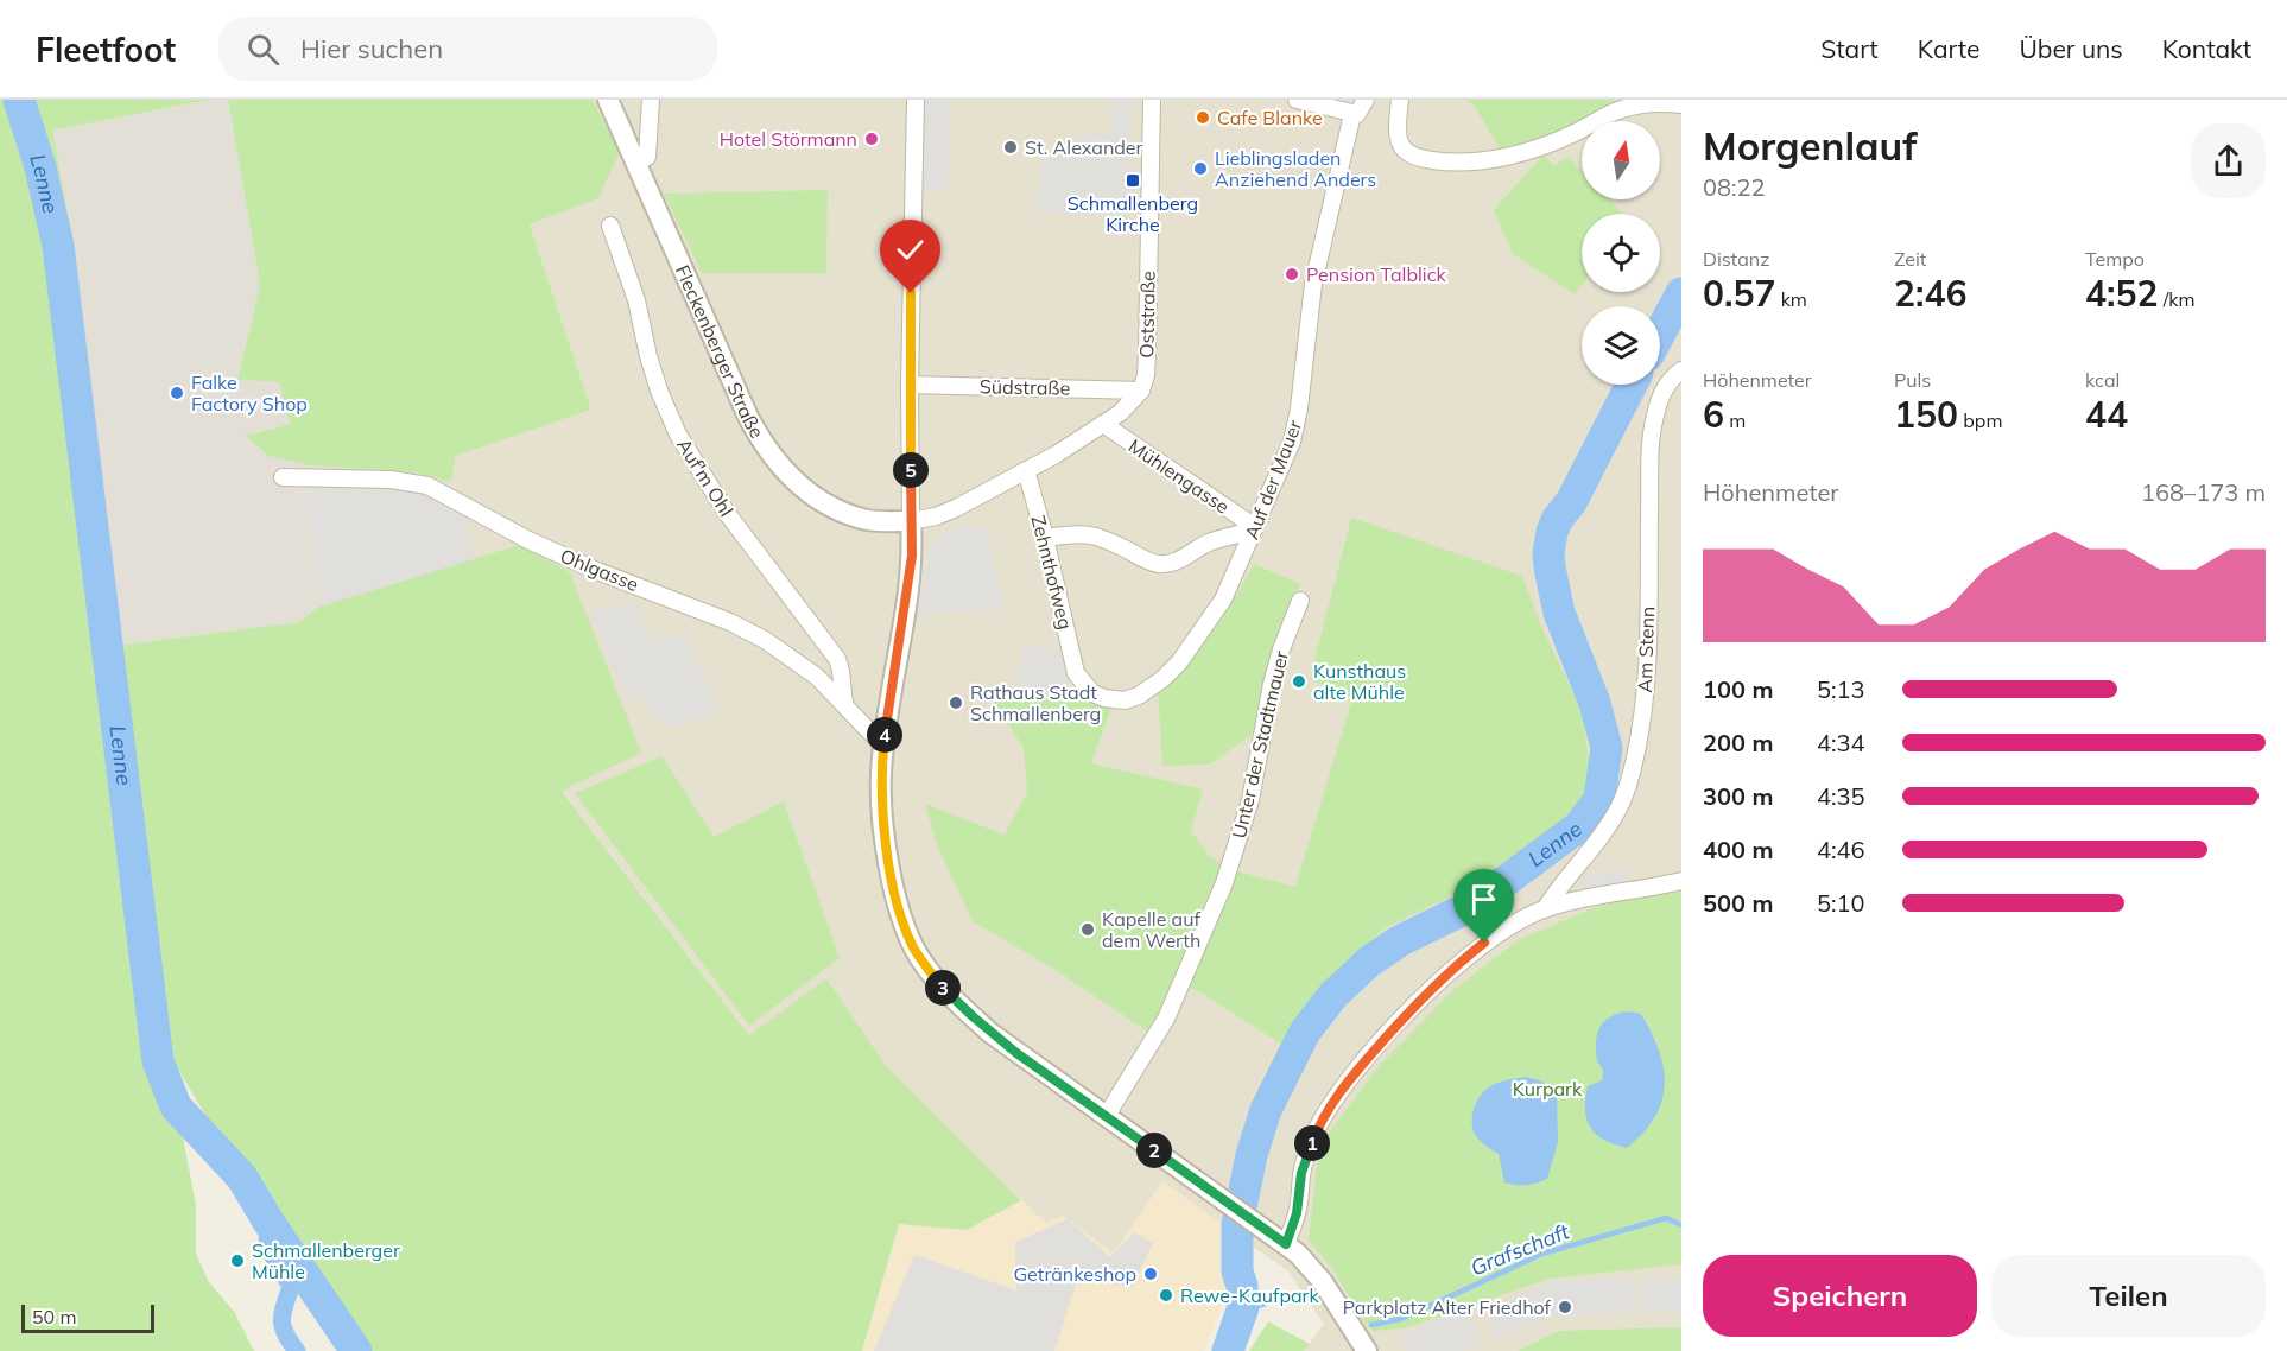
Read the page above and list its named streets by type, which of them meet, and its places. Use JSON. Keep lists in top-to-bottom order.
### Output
{
  "streets": {
    "street": [
      "Oststraße",
      "Fleckenberger Straße",
      "Südstraße",
      "Mühlengasse",
      "Auf'm Ohl",
      "Auf der Mauer",
      "Ohlgasse",
      "Zehnthofweg",
      "Am Stenn",
      "Unter der Stadtmauer"
    ]
  },
  "crossings": [
    ["Oststraße", "Südstraße"],
    ["Mühlengasse", "Auf der Mauer"],
    ["Auf'm Ohl", "Ohlgasse"],
    ["Auf der Mauer", "Zehnthofweg"]
  ],
  "water": ["Lenne", "Grafschaft"],
  "parks": ["Kurpark"],
  "places": {
    "other": [
      "Cafe Blanke",
      "Hotel Störmann",
      "St. Alexander",
      "Lieblingsladen Anziehend Anders",
      "Pension Talblick",
      "Falke Factory Shop",
      "Kunsthaus alte Mühle",
      "Rathaus Stadt Schmallenberg",
      "Kapelle auf dem Werth",
      "Schmallenberger Mühle",
      "Getränkeshop",
      "Rewe-Kaufpark",
      "Parkplatz Alter Friedhof"
    ],
    "transit": ["Schmallenberg Kirche"]
  },
  "scale_bar": "50 m",
  "north": "top",
  "page": {
    "header": "Fleetfoot",
    "search": "Hier suchen",
    "nav": [
      "Start",
      "Karte",
      "Über uns",
      "Kontakt"
    ],
    "heading": ["Morgenlauf", "08:22"],
    "stats": [
      ["Distanz", "0.57 km"],
      ["Zeit", "2:46"],
      ["Tempo", "4:52 /km"],
      ["Höhenmeter", "6 m"],
      ["Puls", "150 bpm"],
      ["kcal", "44"]
    ],
    "pins": [
      "5",
      "4",
      "3",
      "1",
      "2"
    ],
    "chart": ["Höhenmeter", "168–173 m"],
    "list": [
      {
        "name": "100 m",
        "note": "5:13"
      },
      {
        "name": "200 m",
        "note": "4:34"
      },
      {
        "name": "300 m",
        "note": "4:35"
      },
      {
        "name": "400 m",
        "note": "4:46"
      },
      {
        "name": "500 m",
        "note": "5:10"
      }
    ],
    "buttons": ["Speichern", "Teilen"],
    "scale": "50 m"
  }
}
